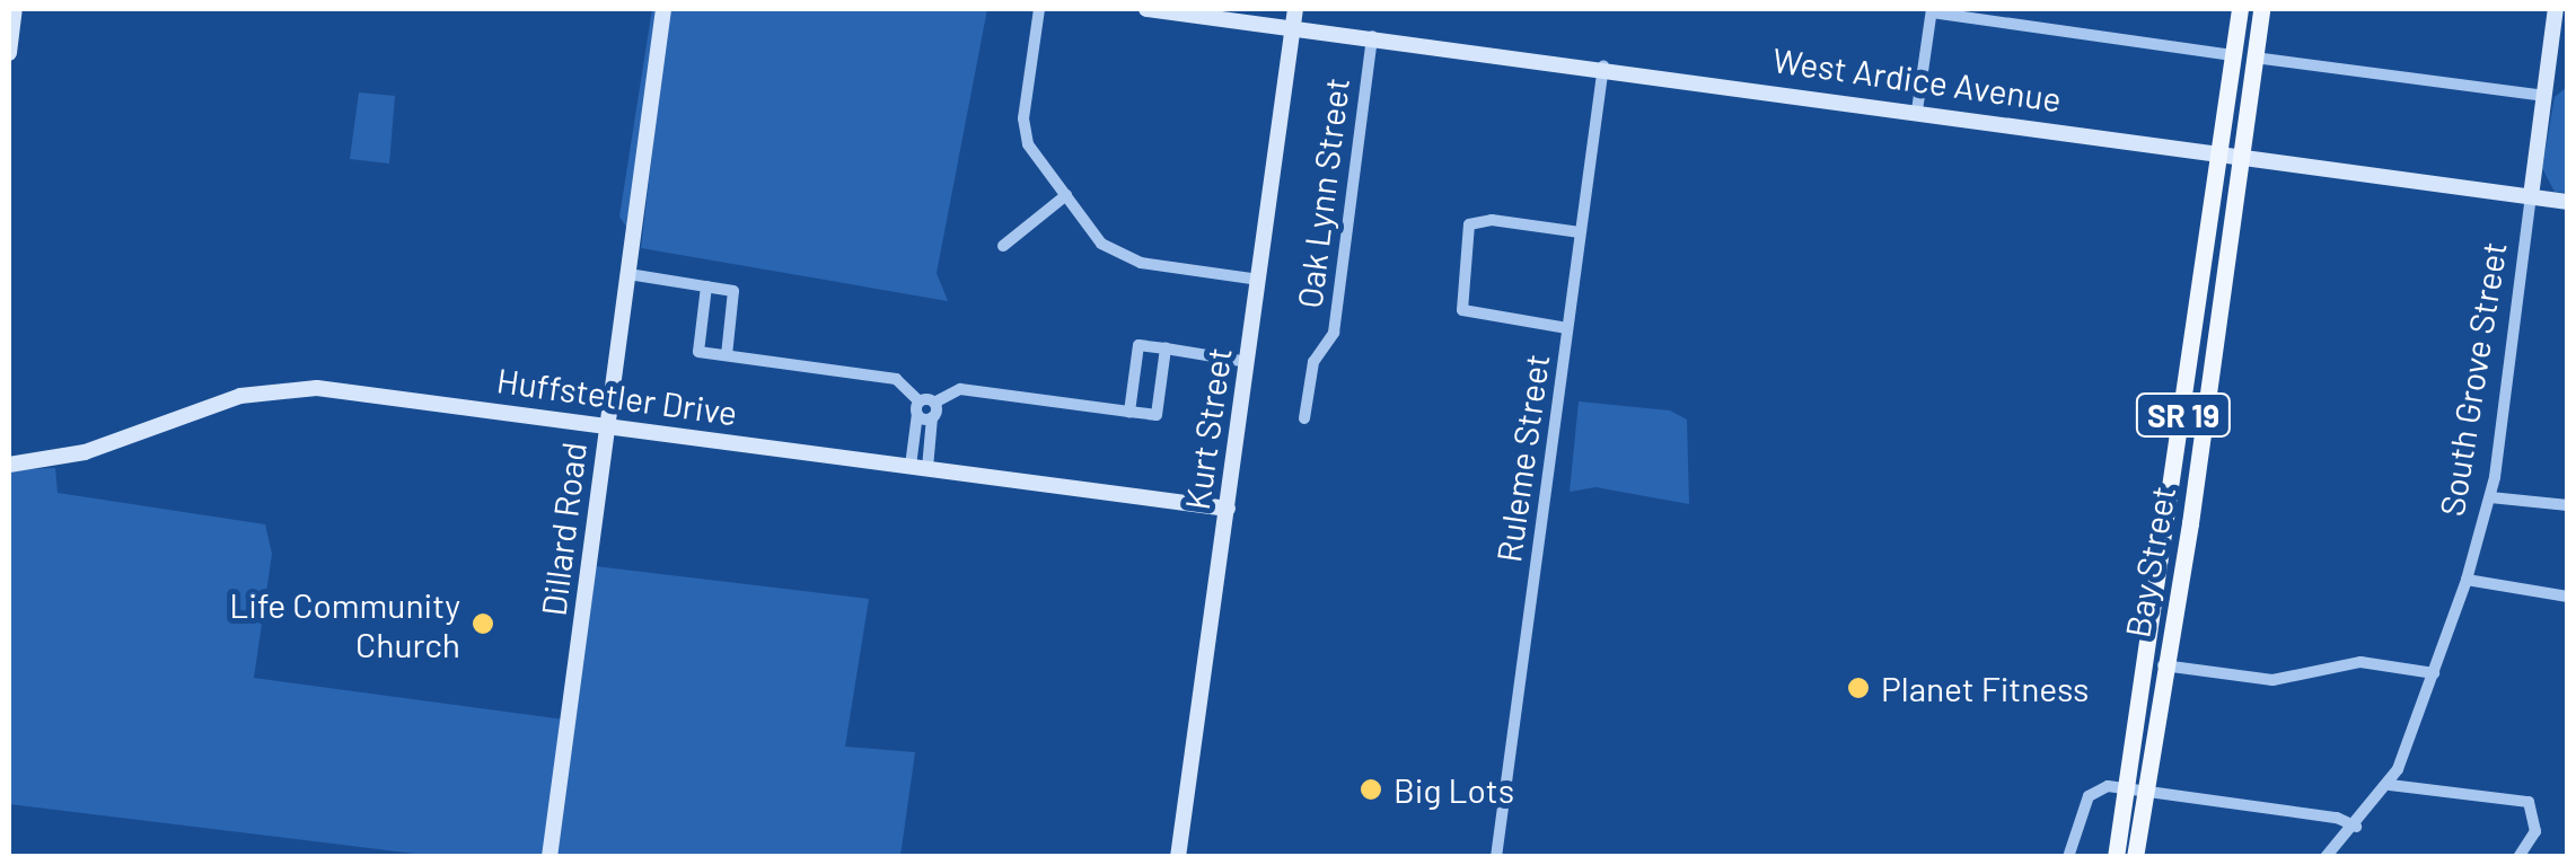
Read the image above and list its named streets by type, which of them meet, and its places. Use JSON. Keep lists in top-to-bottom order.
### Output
{
  "streets": {
    "main road": ["SR 19", "Bay Street"],
    "street": [
      "West Ardice Avenue",
      "Oak Lynn Street",
      "South Grove Street",
      "Huffstetler Drive",
      "Kurt Street",
      "Ruleme Street",
      "Dillard Road"
    ]
  },
  "crossings": [
    ["West Ardice Avenue", "Oak Lynn Street"],
    ["West Ardice Avenue", "South Grove Street"],
    ["West Ardice Avenue", "Kurt Street"],
    ["West Ardice Avenue", "Ruleme Street"],
    ["West Ardice Avenue", "Bay Street"],
    ["Huffstetler Drive", "Kurt Street"],
    ["Huffstetler Drive", "Dillard Road"],
    ["SR 19", "Bay Street"]
  ],
  "places": ["Life Community Church", "Planet Fitness", "Big Lots"]
}
